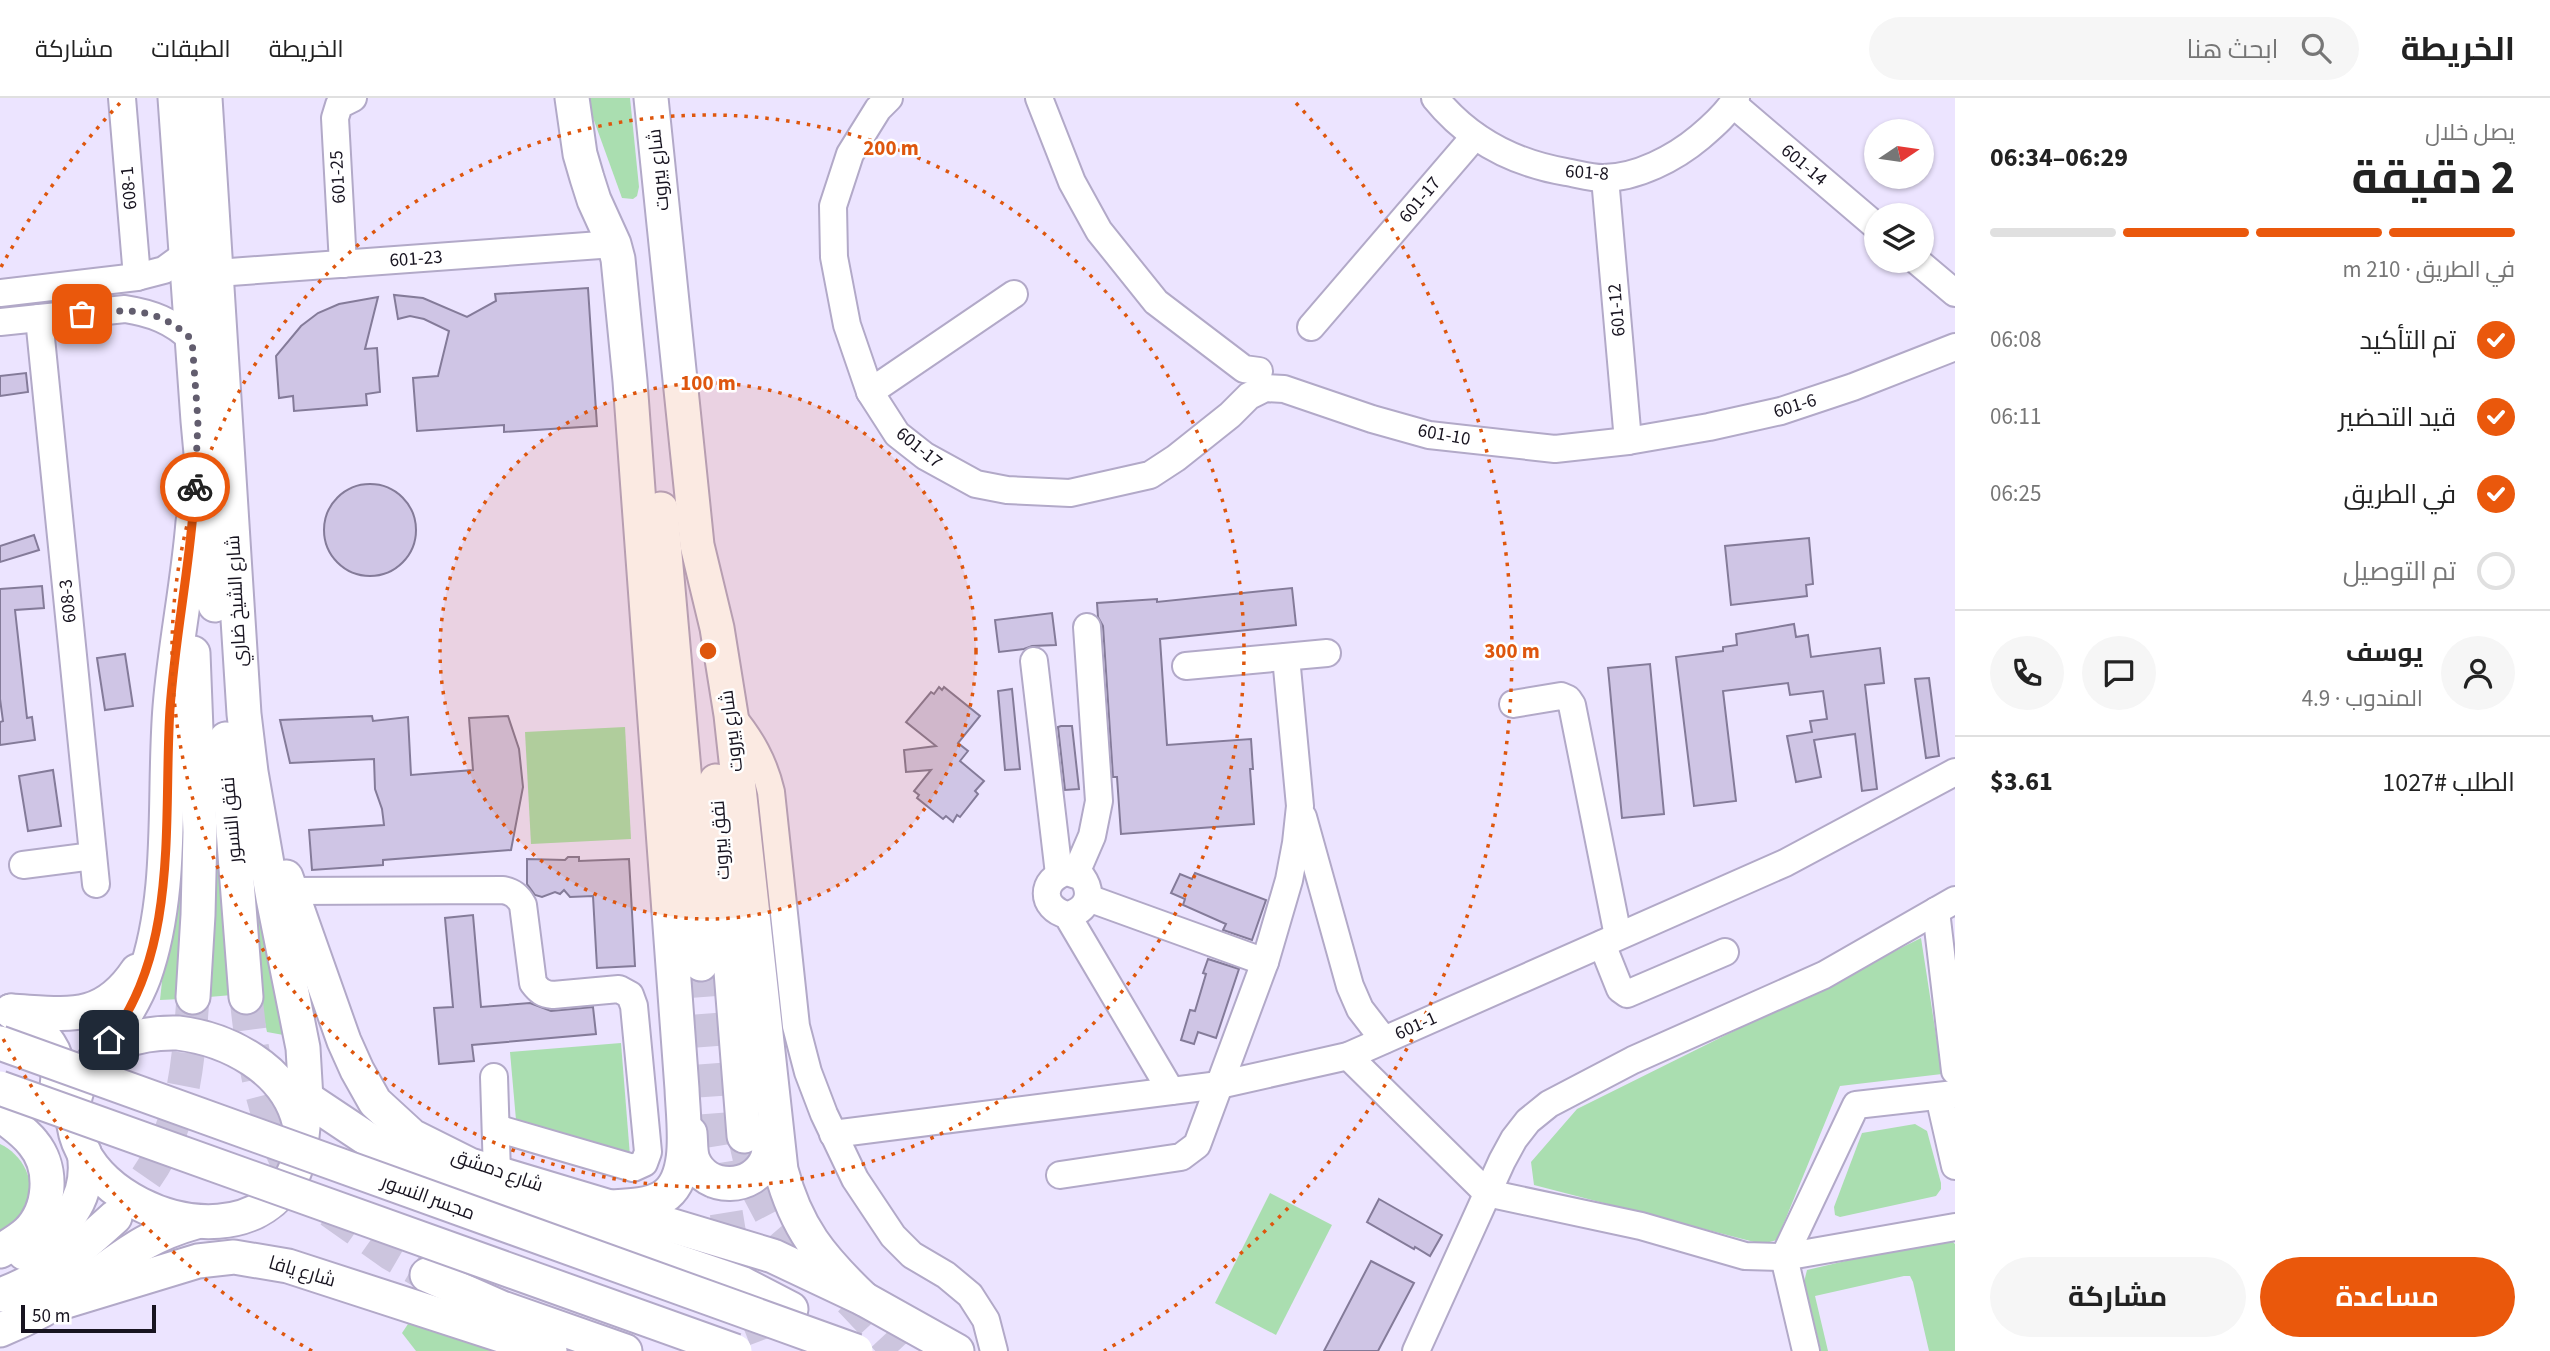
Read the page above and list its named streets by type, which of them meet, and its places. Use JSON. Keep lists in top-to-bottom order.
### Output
{
  "streets": {
    "main road": [
      "شارع بيروت",
      "شارع الشيخ ضاري",
      "نفق النسور",
      "نفق بيروت",
      "شارع دمشق",
      "مجسر النسور",
      "شارع يافا"
    ],
    "street": [
      "601-14",
      "601-8",
      "601-25",
      "608-1",
      "601-17",
      "601-23",
      "601-12",
      "601-6",
      "601-10",
      "608-3",
      "601-1"
    ]
  },
  "crossings": [
    ["601-14", "601-8"],
    ["شارع بيروت", "نفق بيروت"],
    ["شارع بيروت", "شارع دمشق"],
    ["601-8", "601-17"],
    ["601-8", "601-12"],
    ["601-25", "601-23"],
    ["601-17", "601-10"],
    ["601-23", "شارع الشيخ ضاري"],
    ["601-12", "601-6"],
    ["601-12", "601-10"],
    ["601-6", "601-10"],
    ["شارع الشيخ ضاري", "نفق النسور"],
    ["شارع الشيخ ضاري", "شارع دمشق"]
  ],
  "scale_bar": "50 m",
  "north": "right",
  "page": {
    "header": "الخريطة",
    "search": "ابحث هنا",
    "nav": ["الخريطة", "الطبقات", "مشاركة"],
    "heading": ["2 دقيقة", "يصل خلال", "06:29–06:34"],
    "panel": [
      "يوسف",
      "المندوب · 4.9",
      "الطلب #1027",
      "$3.61"
    ],
    "bar": "في الطريق · 210 m",
    "list": [
      ["تم التأكيد", "06:08"],
      ["قيد التحضير", "06:11"],
      ["في الطريق", "06:25"],
      "تم التوصيل"
    ],
    "buttons": ["مساعدة", "مشاركة"],
    "scale": "50 m"
  },
  "rings": ["200 m", "100 m", "300 m"]
}
